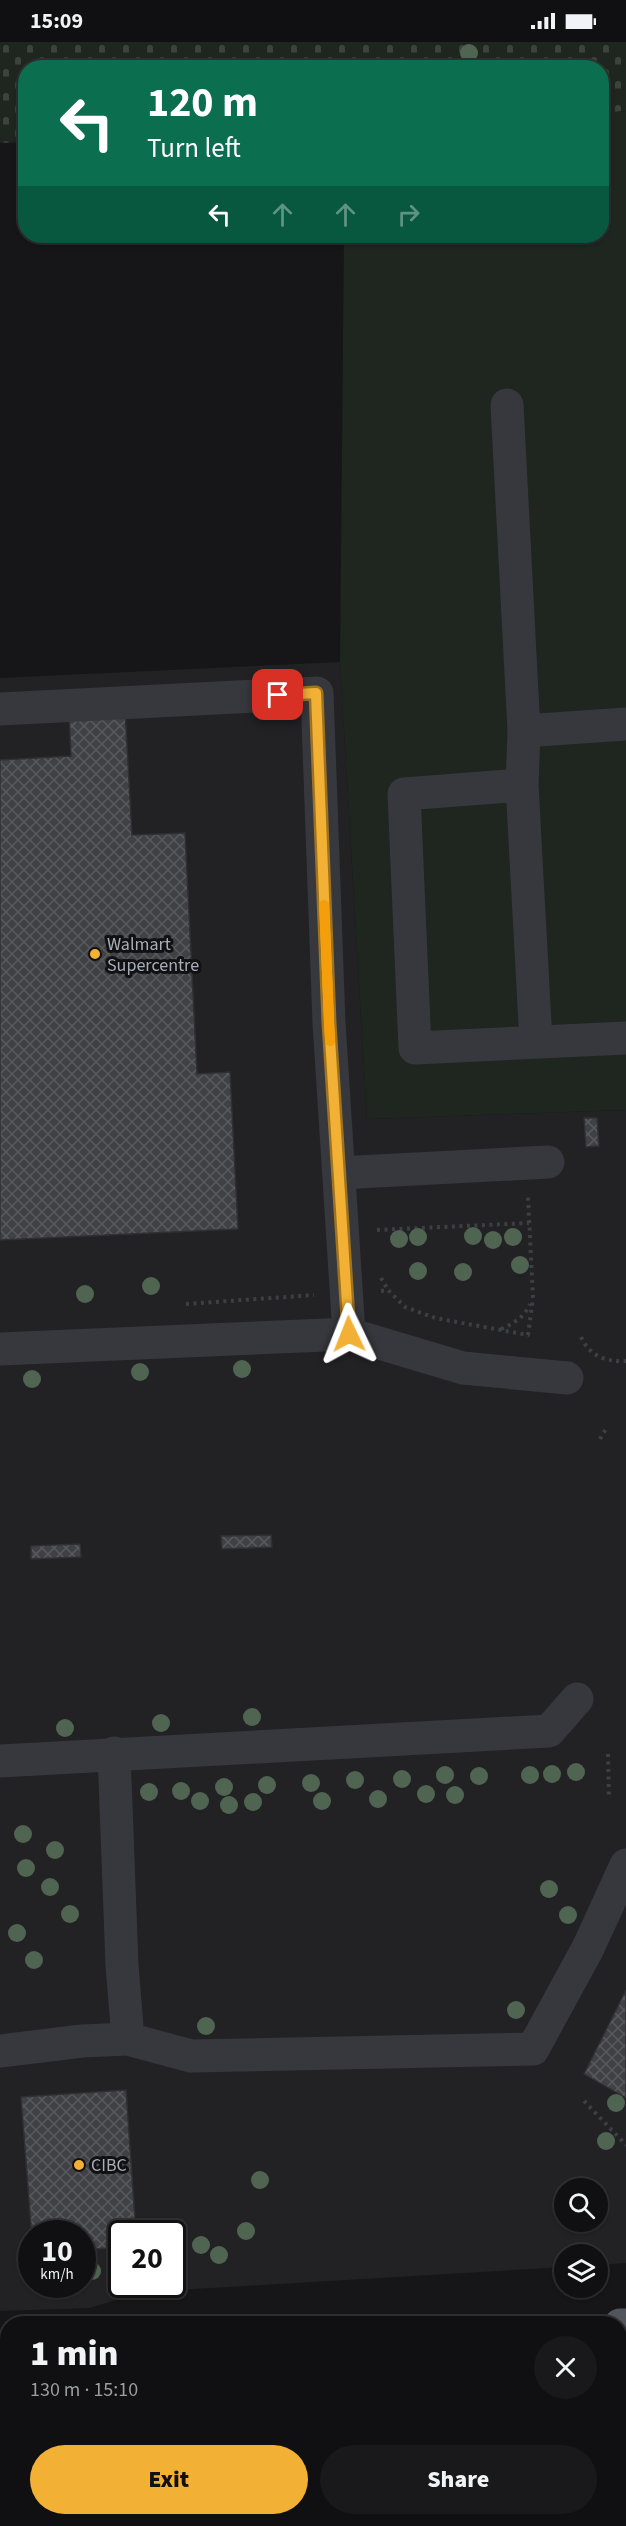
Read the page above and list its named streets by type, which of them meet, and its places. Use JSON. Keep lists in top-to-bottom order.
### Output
{
  "places": ["Walmart Supercentre", "CIBC"],
  "page": {
    "status": "15:09",
    "turn": ["120 m", "Turn left"],
    "speed": "10 km/h",
    "limit": "20",
    "heading": ["1 min", "130 m · 15:10"],
    "buttons": ["Exit", "Share"]
  }
}
